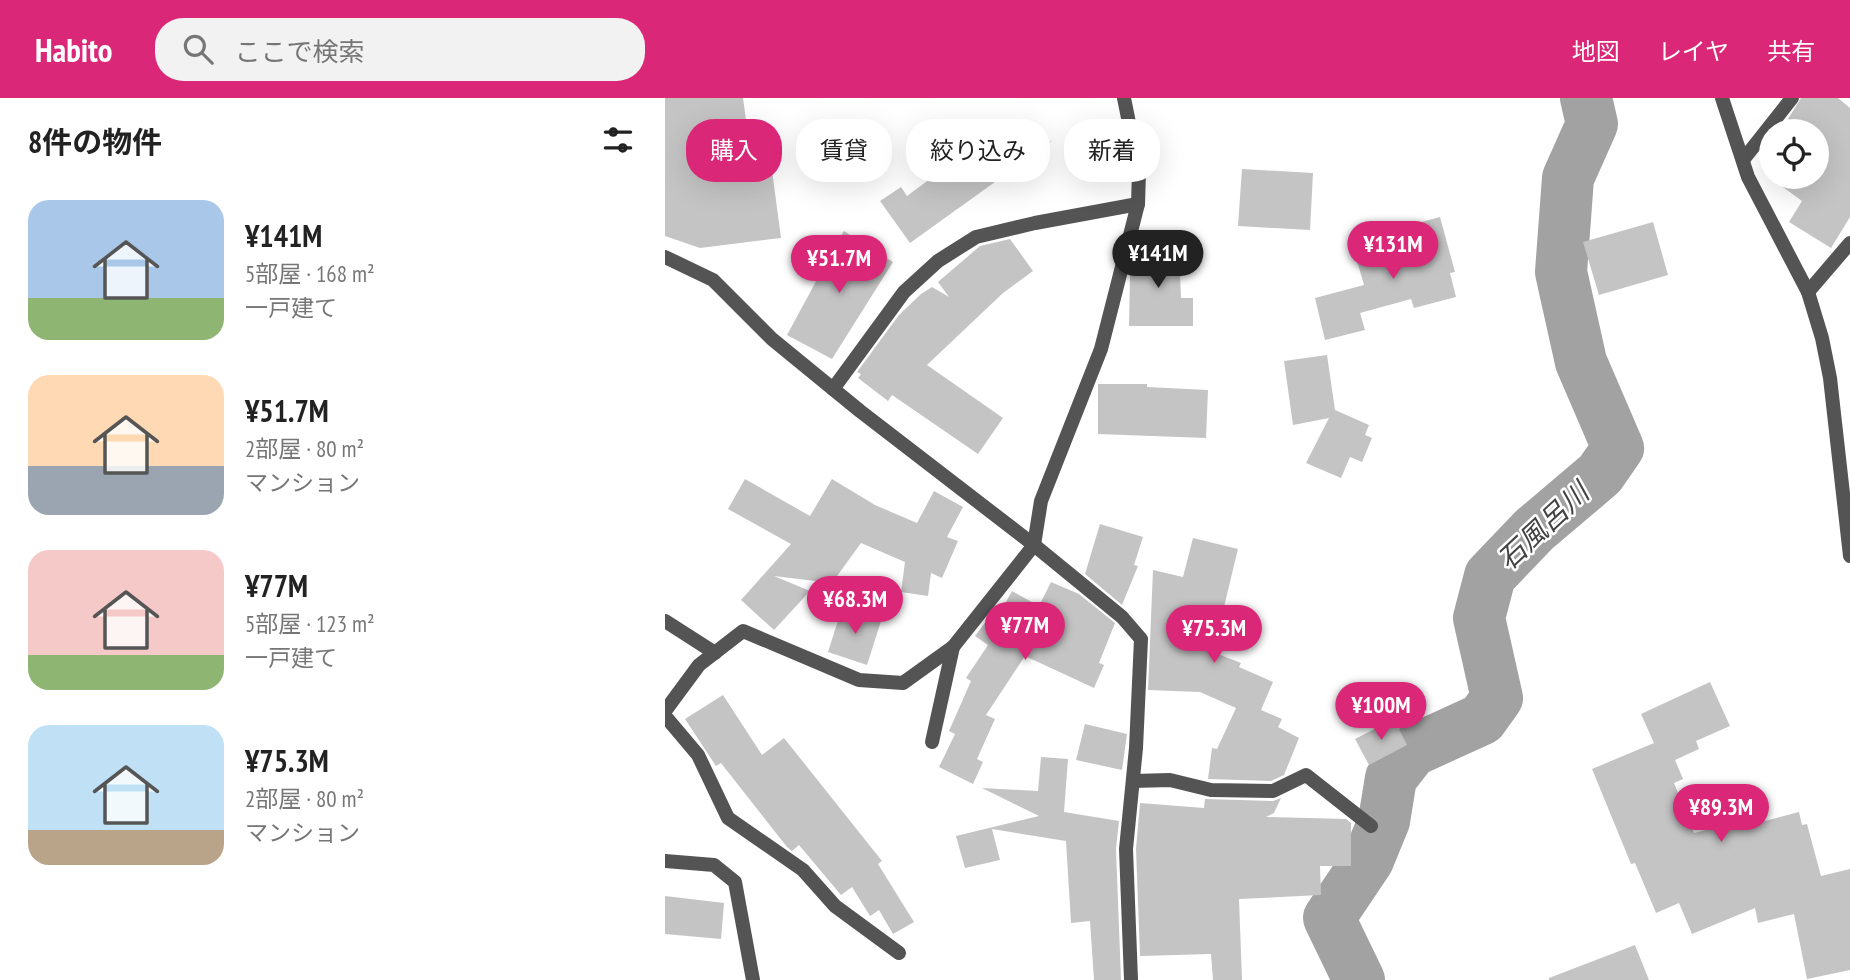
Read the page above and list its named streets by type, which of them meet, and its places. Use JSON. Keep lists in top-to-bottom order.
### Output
{
  "water": ["石風呂川"],
  "page": {
    "header": "Habito",
    "search": "ここで検索",
    "nav": ["地図", "レイヤ", "共有"],
    "heading": "8件の物件",
    "chip": [
      "購入",
      "賃貸",
      "絞り込み",
      "新着"
    ],
    "list": [
      {
        "name": "¥141M",
        "note": "5部屋 · 168 m² · 一戸建て"
      },
      {
        "name": "¥51.7M",
        "note": "2部屋 · 80 m² · マンション"
      },
      {
        "name": "¥77M",
        "note": "5部屋 · 123 m² · 一戸建て"
      },
      {
        "name": "¥75.3M",
        "note": "2部屋 · 80 m² · マンション"
      }
    ],
    "price": [
      "¥131M",
      "¥141M",
      "¥51.7M",
      "¥68.3M",
      "¥77M",
      "¥75.3M",
      "¥100M",
      "¥89.3M"
    ]
  }
}
